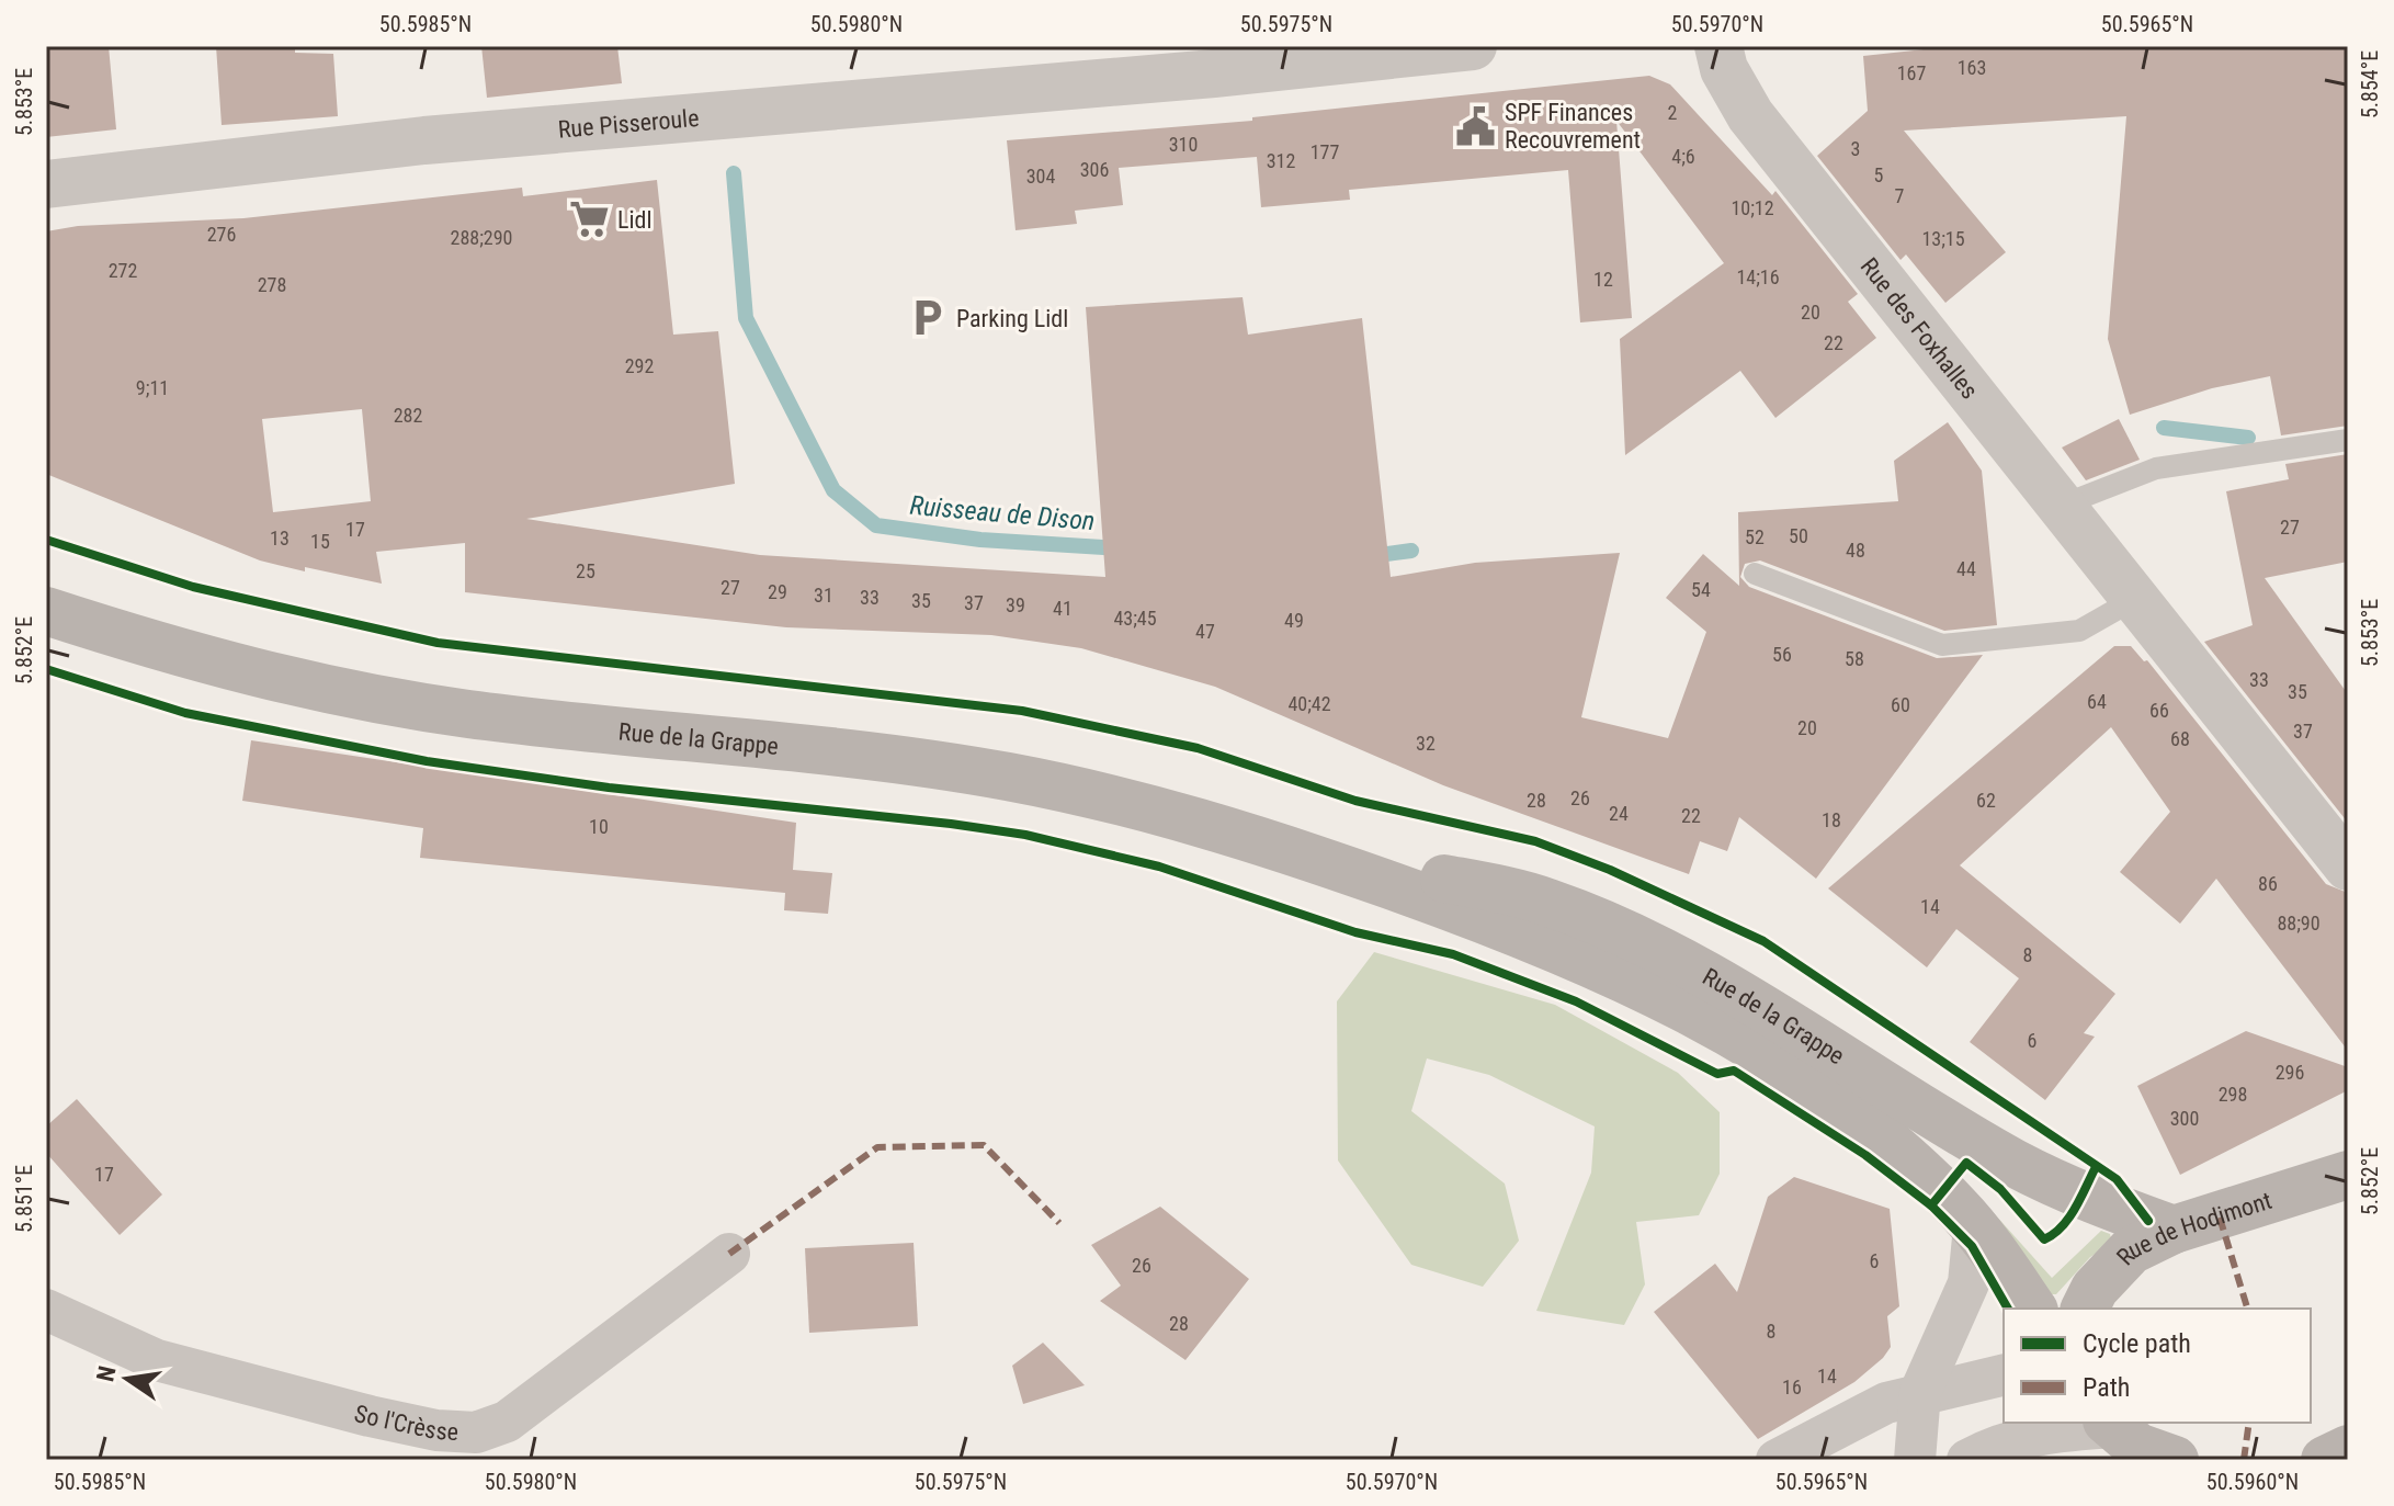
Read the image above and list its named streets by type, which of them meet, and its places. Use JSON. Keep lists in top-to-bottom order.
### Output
{
  "streets": {
    "main road": ["Rue de la Grappe", "Rue de Hodimont"],
    "street": ["Rue Pisseroule", "Rue des Foxhalles", "So l'Crèsse"]
  },
  "crossings": [
    ["Rue de la Grappe", "Rue de Hodimont"]
  ],
  "water": ["Ruisseau de Dison"],
  "places": {
    "public building": ["SPF Finances Recouvrement"],
    "supermarket": ["Lidl"],
    "parking": ["Parking Lidl"]
  },
  "house_numbers": [
    "163",
    "167",
    "2",
    "310",
    "3",
    "177",
    "4;6",
    "312",
    "306",
    "5",
    "304",
    "7",
    "10;12",
    "276",
    "288;290",
    "13;15",
    "272",
    "14;16",
    "12",
    "278",
    "20",
    "22",
    "292",
    "9;11",
    "282",
    "27",
    "17",
    "50",
    "52",
    "13",
    "15",
    "48",
    "44",
    "25",
    "27",
    "54",
    "29",
    "31",
    "33",
    "35",
    "37",
    "39",
    "41",
    "43;45",
    "49",
    "47",
    "56",
    "58",
    "33",
    "35",
    "64",
    "40;42",
    "60",
    "66",
    "20",
    "37",
    "68",
    "32",
    "26",
    "28",
    "62",
    "24",
    "22",
    "18",
    "10",
    "86",
    "14",
    "88;90",
    "8",
    "6",
    "296",
    "298",
    "300",
    "17",
    "6",
    "26",
    "28",
    "8",
    "14",
    "16"
  ],
  "legend": ["Cycle path", "Path"],
  "north": "left",
  "coordinates": [
    "50.5985°N",
    "50.5980°N",
    "50.5975°N",
    "50.5970°N",
    "50.5965°N",
    "5.854°E",
    "5.853°E",
    "5.852°E",
    "5.851°E",
    "50.5960°N"
  ]
}
